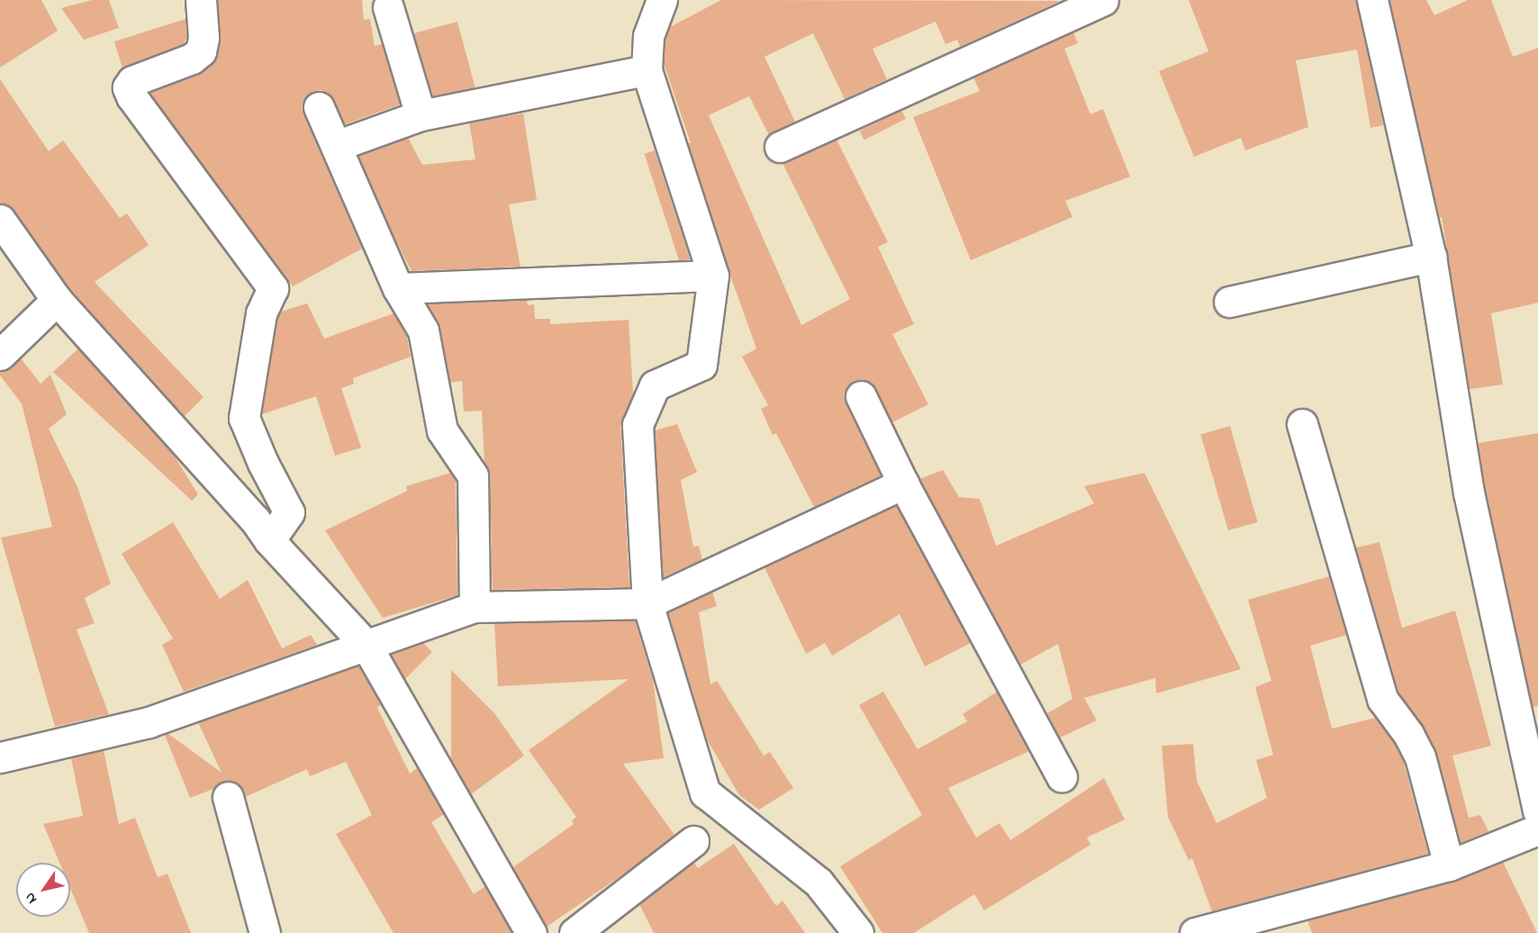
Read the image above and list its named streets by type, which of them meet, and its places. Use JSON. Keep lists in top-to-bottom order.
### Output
{
  "north": "bottom left"
}
